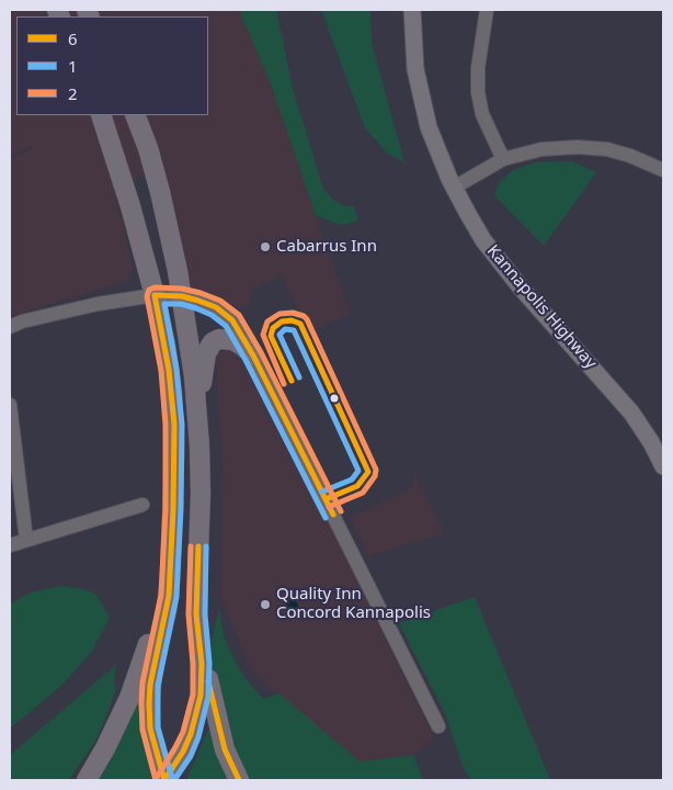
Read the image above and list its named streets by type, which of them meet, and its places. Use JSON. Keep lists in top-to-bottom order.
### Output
{
  "streets": {
    "main road": ["Kannapolis Highway"]
  },
  "places": ["Cabarrus Inn", "Quality Inn Concord Kannapolis"],
  "lines": ["transit line 2", "transit line 6", "transit line 1"],
  "legend": ["6", "1", "2"]
}
